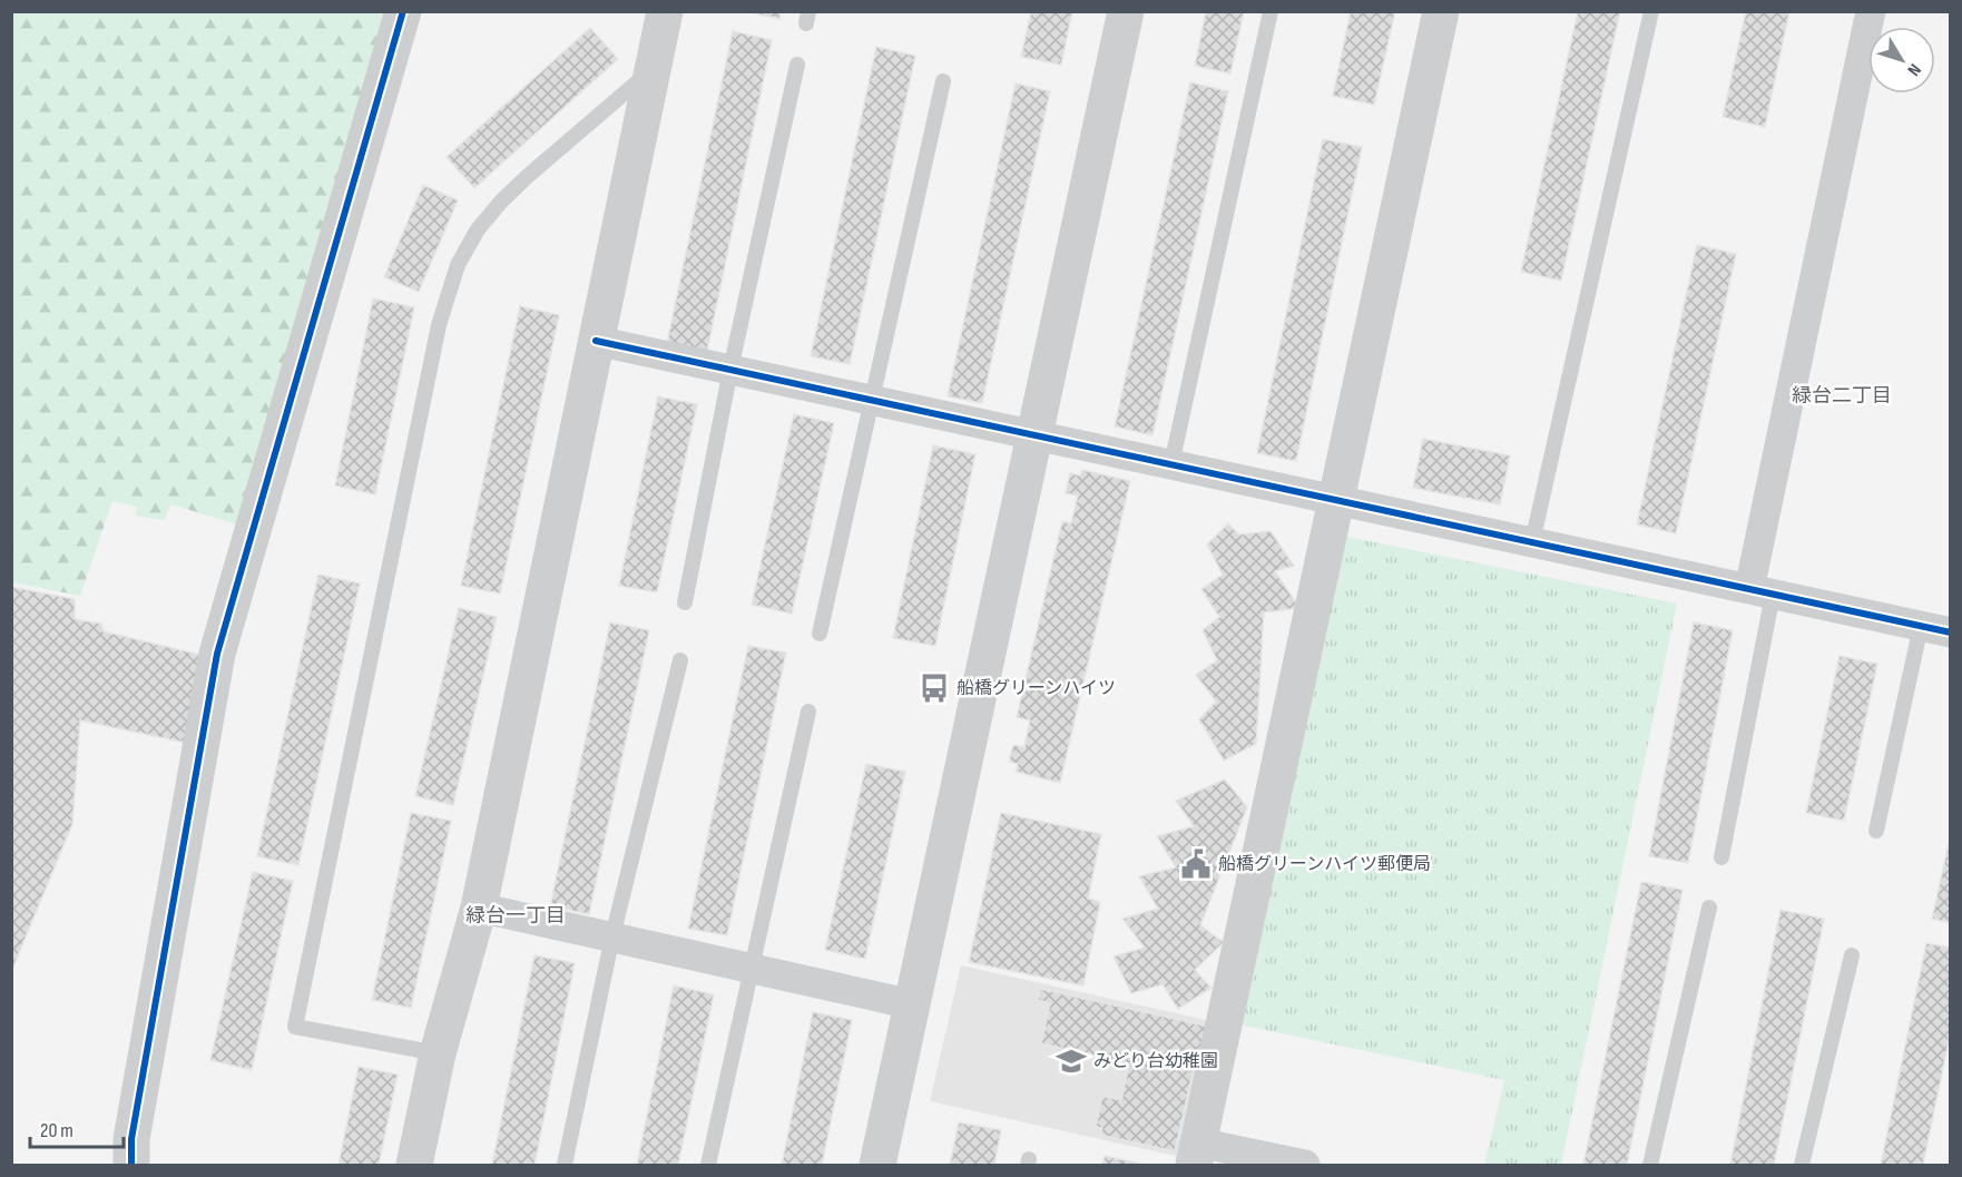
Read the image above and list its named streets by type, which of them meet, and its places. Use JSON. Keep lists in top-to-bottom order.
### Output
{
  "districts": ["緑台二丁目", "緑台一丁目"],
  "places": {
    "bus stop": ["船橋グリーンハイツ"],
    "public building": ["船橋グリーンハイツ郵便局"],
    "school or university": ["みどり台幼稚園"]
  },
  "scale_bar": "20 m",
  "north": "bottom right"
}
